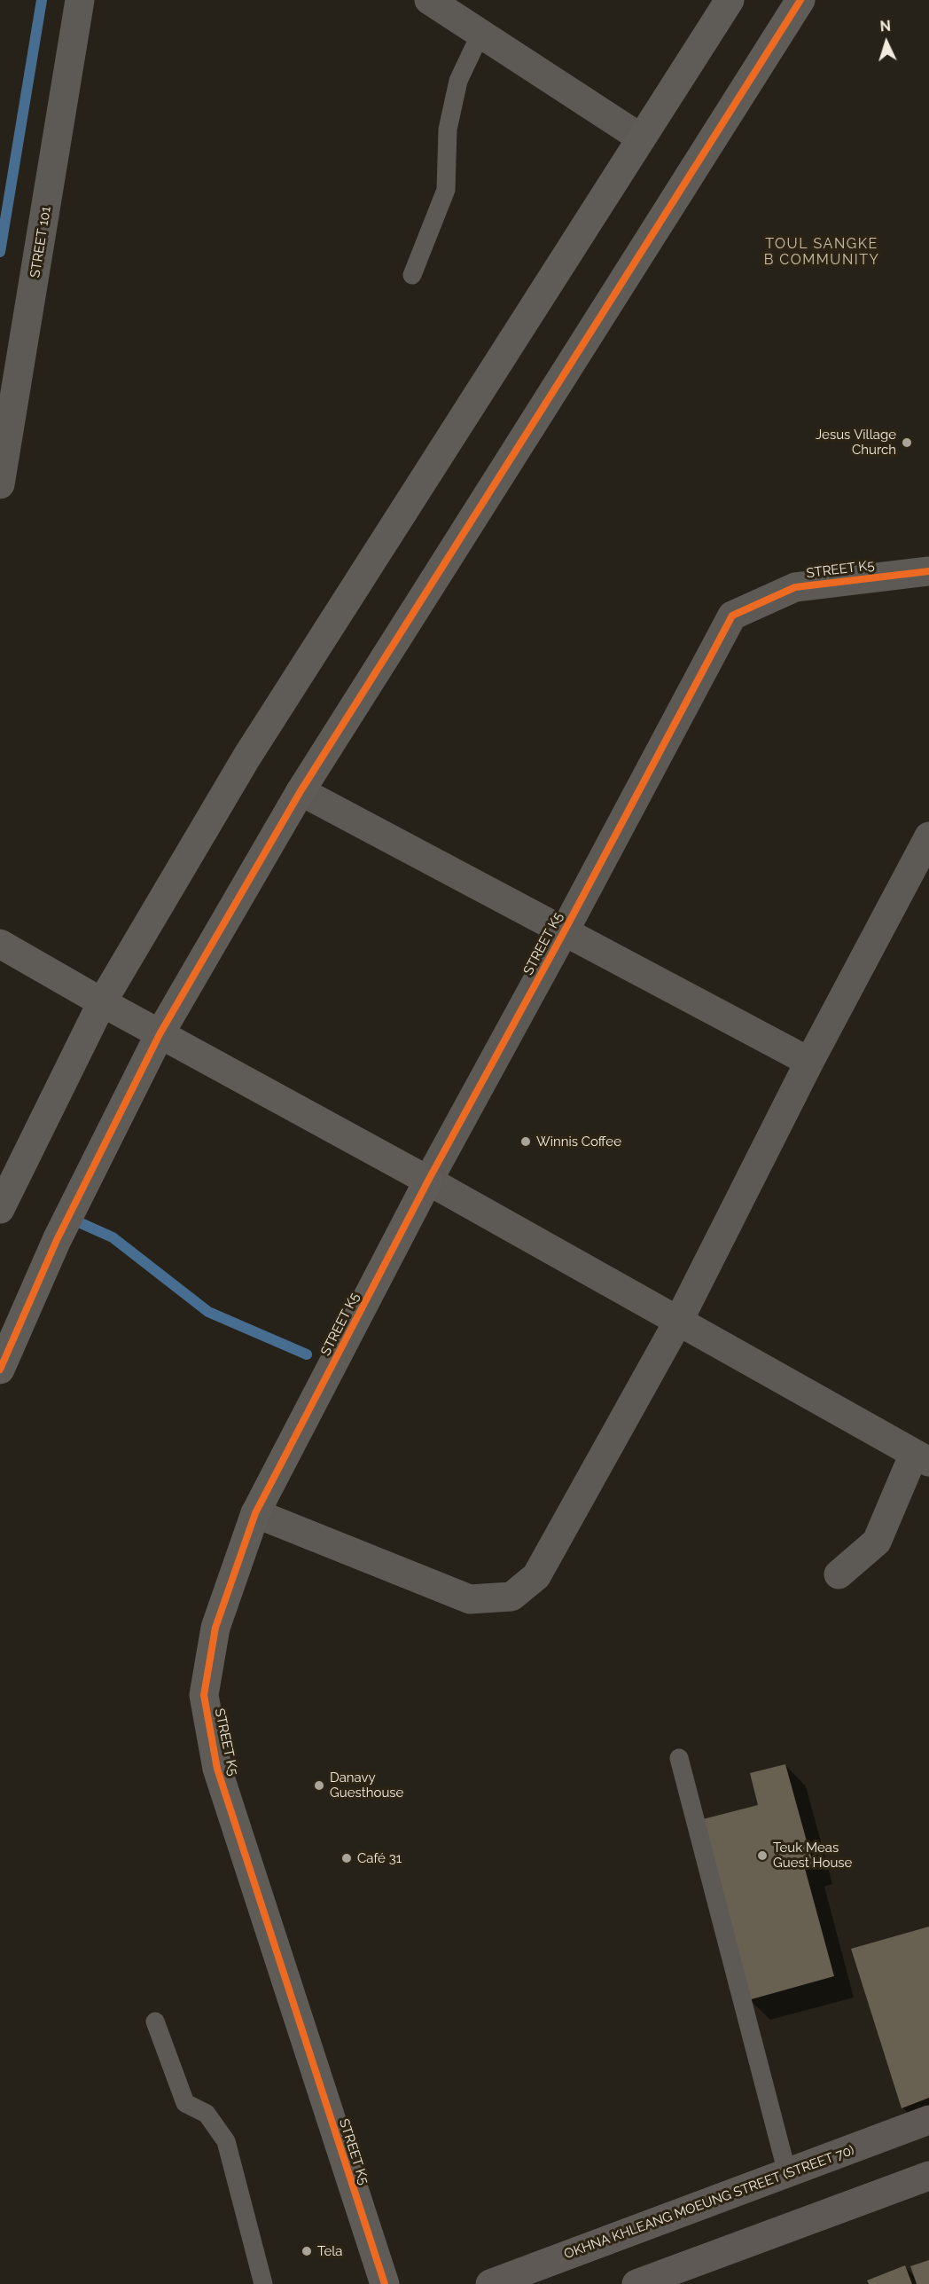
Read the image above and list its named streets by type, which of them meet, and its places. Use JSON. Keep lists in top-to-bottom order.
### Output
{
  "streets": {
    "main road": ["OKHNA KHLEANG MOEUNG STREET (STREET 70)"],
    "street": ["STREET 101", "STREET K5"]
  },
  "districts": ["TOUL SANGKE B COMMUNITY"],
  "places": [
    "Jesus Village Church",
    "Winnis Coffee",
    "Danavy Guesthouse",
    "Teuk Meas Guest House",
    "Café 31",
    "Tela"
  ],
  "north": "top"
}
